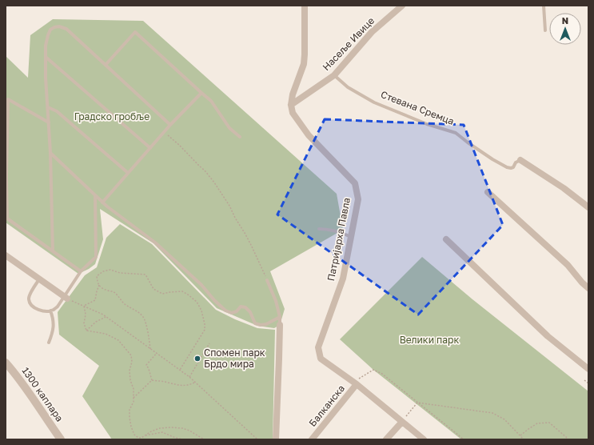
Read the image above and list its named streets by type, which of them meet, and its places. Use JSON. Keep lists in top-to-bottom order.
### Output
{
  "streets": {
    "street": [
      "Насеље Ивице",
      "Стевана Сремца",
      "Патријарха Павла",
      "1300 каплара",
      "Балканска"
    ]
  },
  "crossings": [
    ["Насеље Ивице", "Стевана Сремца"],
    ["Насеље Ивице", "Патријарха Павла"],
    ["Патријарха Павла", "Балканска"]
  ],
  "parks": ["Градско гробље", "Велики парк"],
  "places": ["Спомен парк Брдо мира"],
  "north": "top"
}
